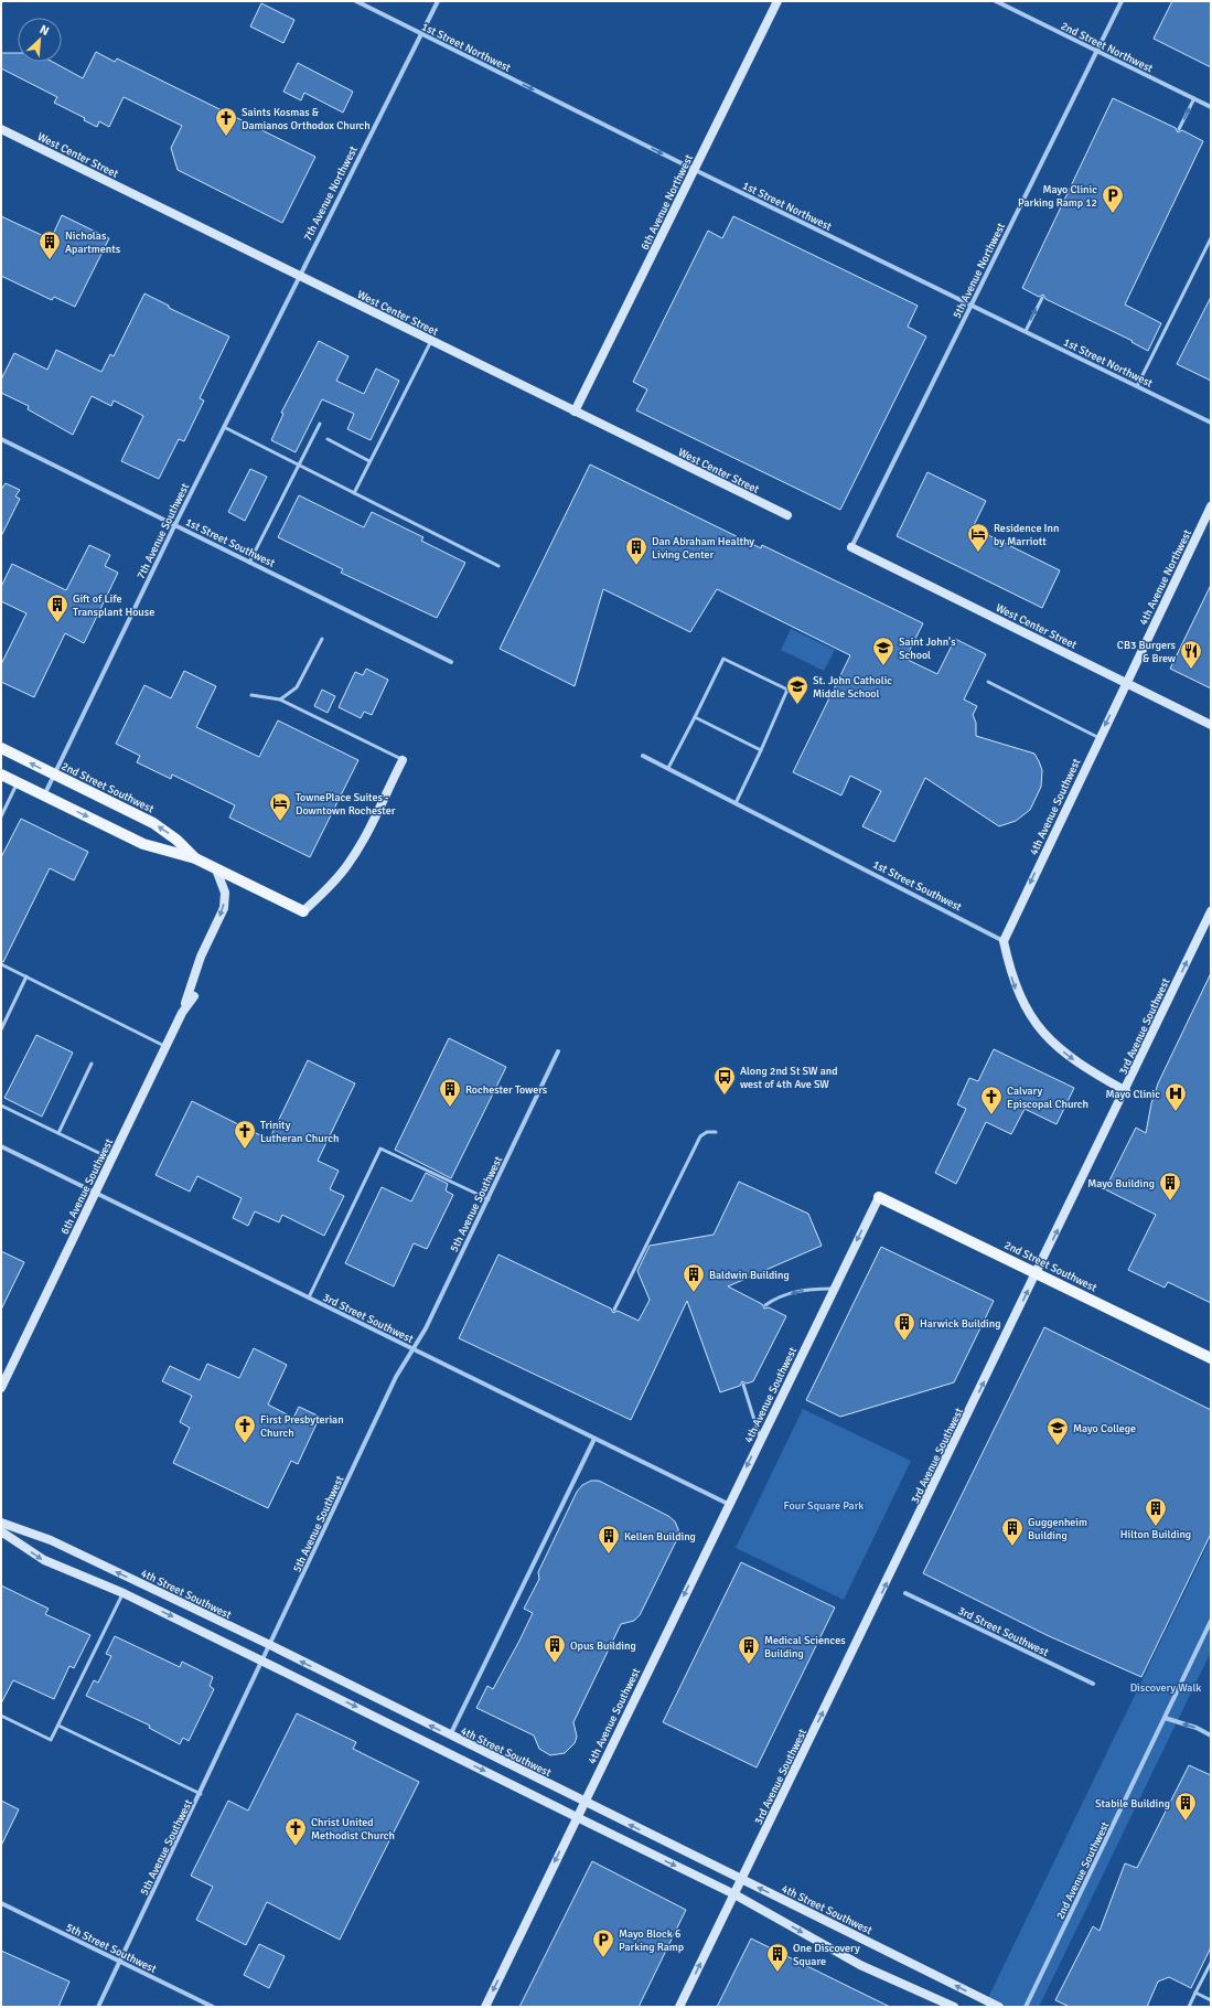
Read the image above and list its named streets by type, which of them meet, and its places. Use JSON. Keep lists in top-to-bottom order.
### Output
{
  "streets": {
    "main road": ["2nd Street Southwest"],
    "street": [
      "1st Street Northwest",
      "2nd Street Northwest",
      "West Center Street",
      "7th Avenue Northwest",
      "6th Avenue Northwest",
      "5th Avenue Northwest",
      "7th Avenue Southwest",
      "1st Street Southwest",
      "4th Avenue Northwest",
      "4th Avenue Southwest",
      "3rd Avenue Southwest",
      "6th Avenue Southwest",
      "5th Avenue Southwest",
      "3rd Street Southwest",
      "4th Street Southwest",
      "2nd Avenue Southwest",
      "5th Street Southwest"
    ]
  },
  "crossings": [
    ["1st Street Northwest", "7th Avenue Northwest"],
    ["1st Street Northwest", "6th Avenue Northwest"],
    ["1st Street Northwest", "5th Avenue Northwest"],
    ["2nd Street Northwest", "5th Avenue Northwest"],
    ["West Center Street", "7th Avenue Northwest"],
    ["West Center Street", "6th Avenue Northwest"],
    ["West Center Street", "5th Avenue Northwest"],
    ["West Center Street", "7th Avenue Southwest"],
    ["West Center Street", "4th Avenue Northwest"],
    ["West Center Street", "4th Avenue Southwest"],
    ["7th Avenue Northwest", "7th Avenue Southwest"],
    ["7th Avenue Southwest", "1st Street Southwest"],
    ["7th Avenue Southwest", "2nd Street Southwest"],
    ["1st Street Southwest", "4th Avenue Southwest"],
    ["4th Avenue Northwest", "4th Avenue Southwest"],
    ["2nd Street Southwest", "4th Avenue Southwest"],
    ["2nd Street Southwest", "3rd Avenue Southwest"],
    ["4th Avenue Southwest", "3rd Street Southwest"],
    ["4th Avenue Southwest", "4th Street Southwest"],
    ["3rd Avenue Southwest", "4th Street Southwest"],
    ["6th Avenue Southwest", "3rd Street Southwest"],
    ["5th Avenue Southwest", "3rd Street Southwest"],
    ["5th Avenue Southwest", "4th Street Southwest"],
    ["5th Avenue Southwest", "5th Street Southwest"]
  ],
  "one_way": ["4th Avenue Southwest", "3rd Avenue Southwest"],
  "parks": ["Four Square Park", "Discovery Walk"],
  "places": {
    "church": [
      "Saints Kosmas & Damianos Orthodox Church",
      "Calvary Episcopal Church",
      "Trinity Lutheran Church",
      "First Presbyterian Church",
      "Christ United Methodist Church"
    ],
    "parking": ["Mayo Clinic Parking Ramp 12", "Mayo Block 6 Parking Ramp"],
    "building": [
      "Nicholas Apartments",
      "Dan Abraham Healthy Living Center",
      "Gift of Life Transplant House",
      "Rochester Towers",
      "Mayo Building",
      "Baldwin Building",
      "Harwick Building",
      "Hilton Building",
      "Guggenheim Building",
      "Kellen Building",
      "Opus Building",
      "Medical Sciences Building",
      "Stabile Building",
      "One Discovery Square"
    ],
    "hotel": ["Residence Inn by Marriott", "TownePlace Suites - Downtown Rochester"],
    "school or university": ["Saint John's School", "St. John Catholic Middle School", "Mayo College"],
    "restaurant": ["CB3 Burgers & Brew"],
    "bus stop": ["Along 2nd St SW and west of 4th Ave SW"],
    "hospital": ["Mayo Clinic"]
  },
  "north": "top right"
}
